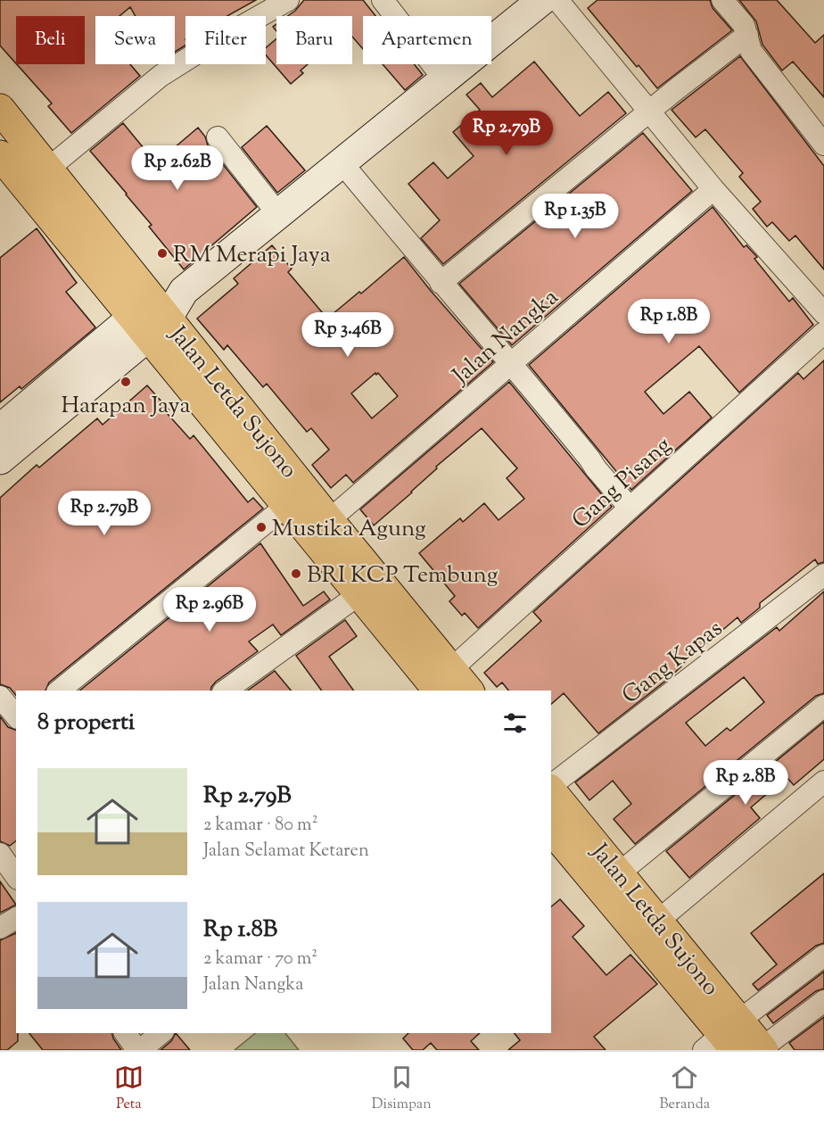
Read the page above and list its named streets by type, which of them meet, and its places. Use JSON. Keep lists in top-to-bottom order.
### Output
{
  "streets": {
    "highway": ["Jalan Letda Sujono"],
    "street": ["Jalan Nangka", "Gang Pisang", "Gang Kapas"]
  },
  "crossings": [
    ["Jalan Nangka", "Jalan Letda Sujono"],
    ["Jalan Letda Sujono", "Gang Pisang"]
  ],
  "places": [
    "RM Merapi Jaya",
    "Harapan Jaya",
    "Mustika Agung",
    "BRI KCP Tembung"
  ],
  "page": {
    "chip": [
      "Beli",
      "Sewa",
      "Filter",
      "Baru",
      "Apartemen"
    ],
    "price": [
      "Rp 2.79B",
      "Rp 2.62B",
      "Rp 1.35B",
      "Rp 1.8B",
      "Rp 3.46B",
      "Rp 2.79B",
      "Rp 2.96B",
      "Rp 2.8B"
    ],
    "heading": "8 properti",
    "list": [
      {
        "name": "Rp 2.79B",
        "note": "2 kamar · 80 m² · Jalan Selamat Ketaren"
      },
      {
        "name": "Rp 1.8B",
        "note": "2 kamar · 70 m² · Jalan Nangka"
      }
    ],
    "tabs": ["Peta", "Disimpan", "Beranda"]
  }
}
